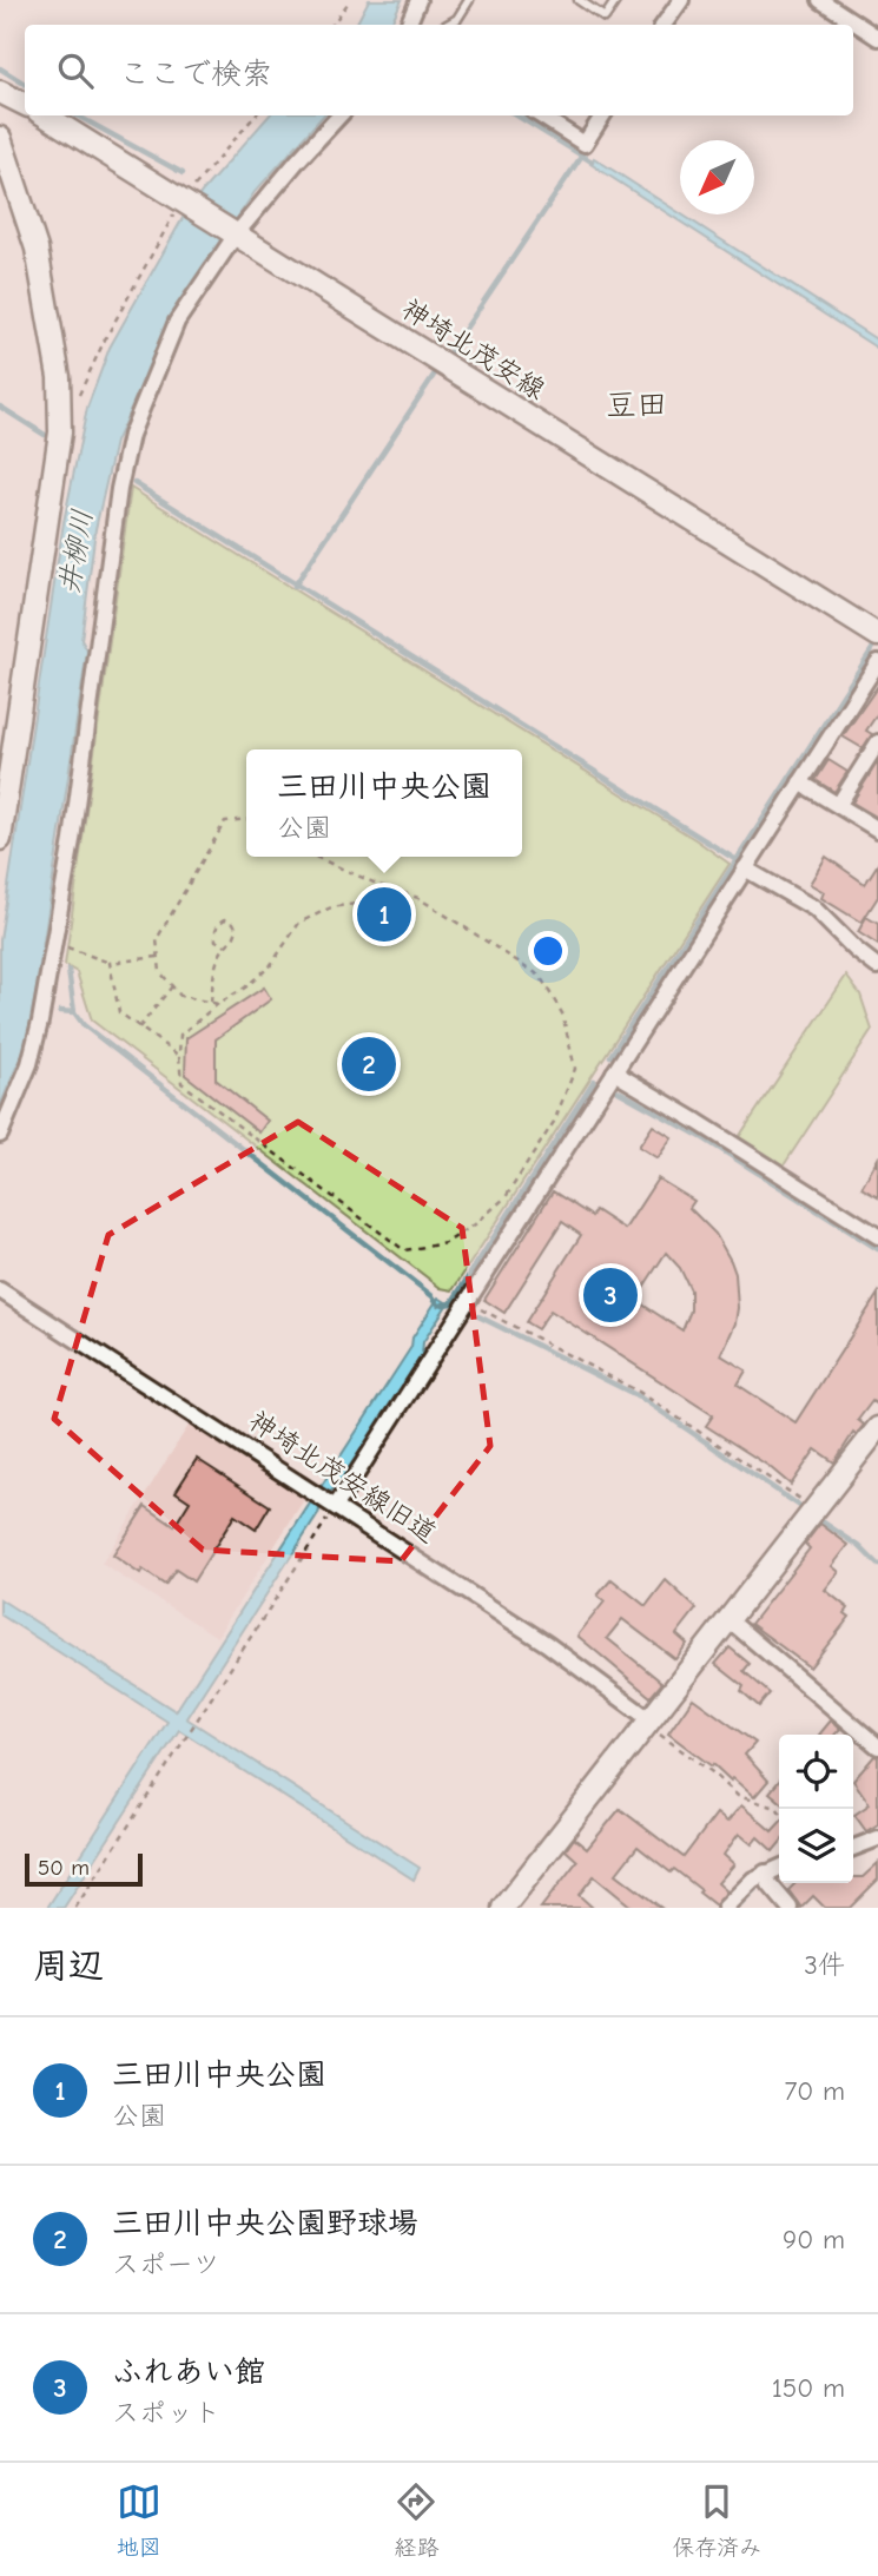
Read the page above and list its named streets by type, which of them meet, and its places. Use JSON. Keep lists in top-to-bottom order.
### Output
{
  "streets": {
    "street": ["神埼北茂安線", "神埼北茂安線旧道"]
  },
  "districts": ["豆田"],
  "water": ["井柳川"],
  "scale_bar": "50 m",
  "north": "bottom left",
  "page": {
    "search": "ここで検索",
    "popup": ["三田川中央公園", "公園"],
    "pins": ["1", "2", "3"],
    "scale": "50 m",
    "heading": ["周辺", "3件"],
    "list": [
      {
        "mark": "1",
        "name": "三田川中央公園",
        "note": "公園",
        "value": "70 m"
      },
      {
        "mark": "2",
        "name": "三田川中央公園野球場",
        "note": "スポーツ",
        "value": "90 m"
      },
      {
        "mark": "3",
        "name": "ふれあい館",
        "note": "スポット",
        "value": "150 m"
      }
    ],
    "nav": ["地図", "経路", "保存済み"]
  }
}
